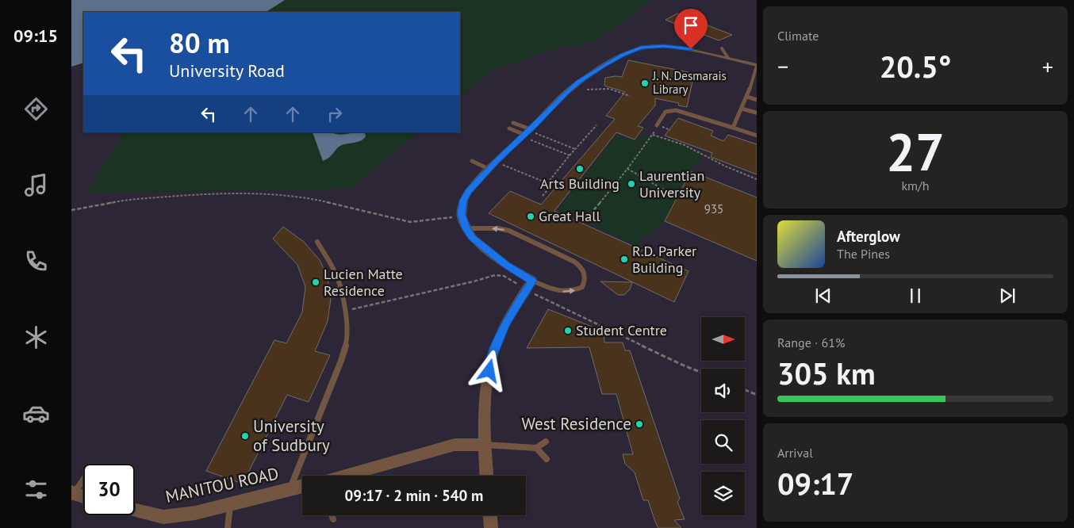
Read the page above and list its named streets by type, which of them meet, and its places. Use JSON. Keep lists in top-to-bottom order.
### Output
{
  "streets": {
    "street": ["MANITOU ROAD"]
  },
  "places": [
    "J. N. Desmarais Library",
    "Arts Building",
    "Laurentian University",
    "Great Hall",
    "R.D. Parker Building",
    "Lucien Matte Residence",
    "Student Centre",
    "West Residence",
    "University of Sudbury"
  ],
  "house_numbers": ["935"],
  "north": "right",
  "page": {
    "tabs": "09:15",
    "tile": [
      "Climate",
      ["27", "km/h"],
      ["Range · 61%", "305 km"],
      ["Arrival", "09:17"]
    ],
    "turn": ["80 m", "University Road"],
    "heat": ["−", "20.5°", "+"],
    "song": ["Afterglow", "The Pines"],
    "limit": "30",
    "trip": "09:17 · 2 min · 540 m"
  }
}
